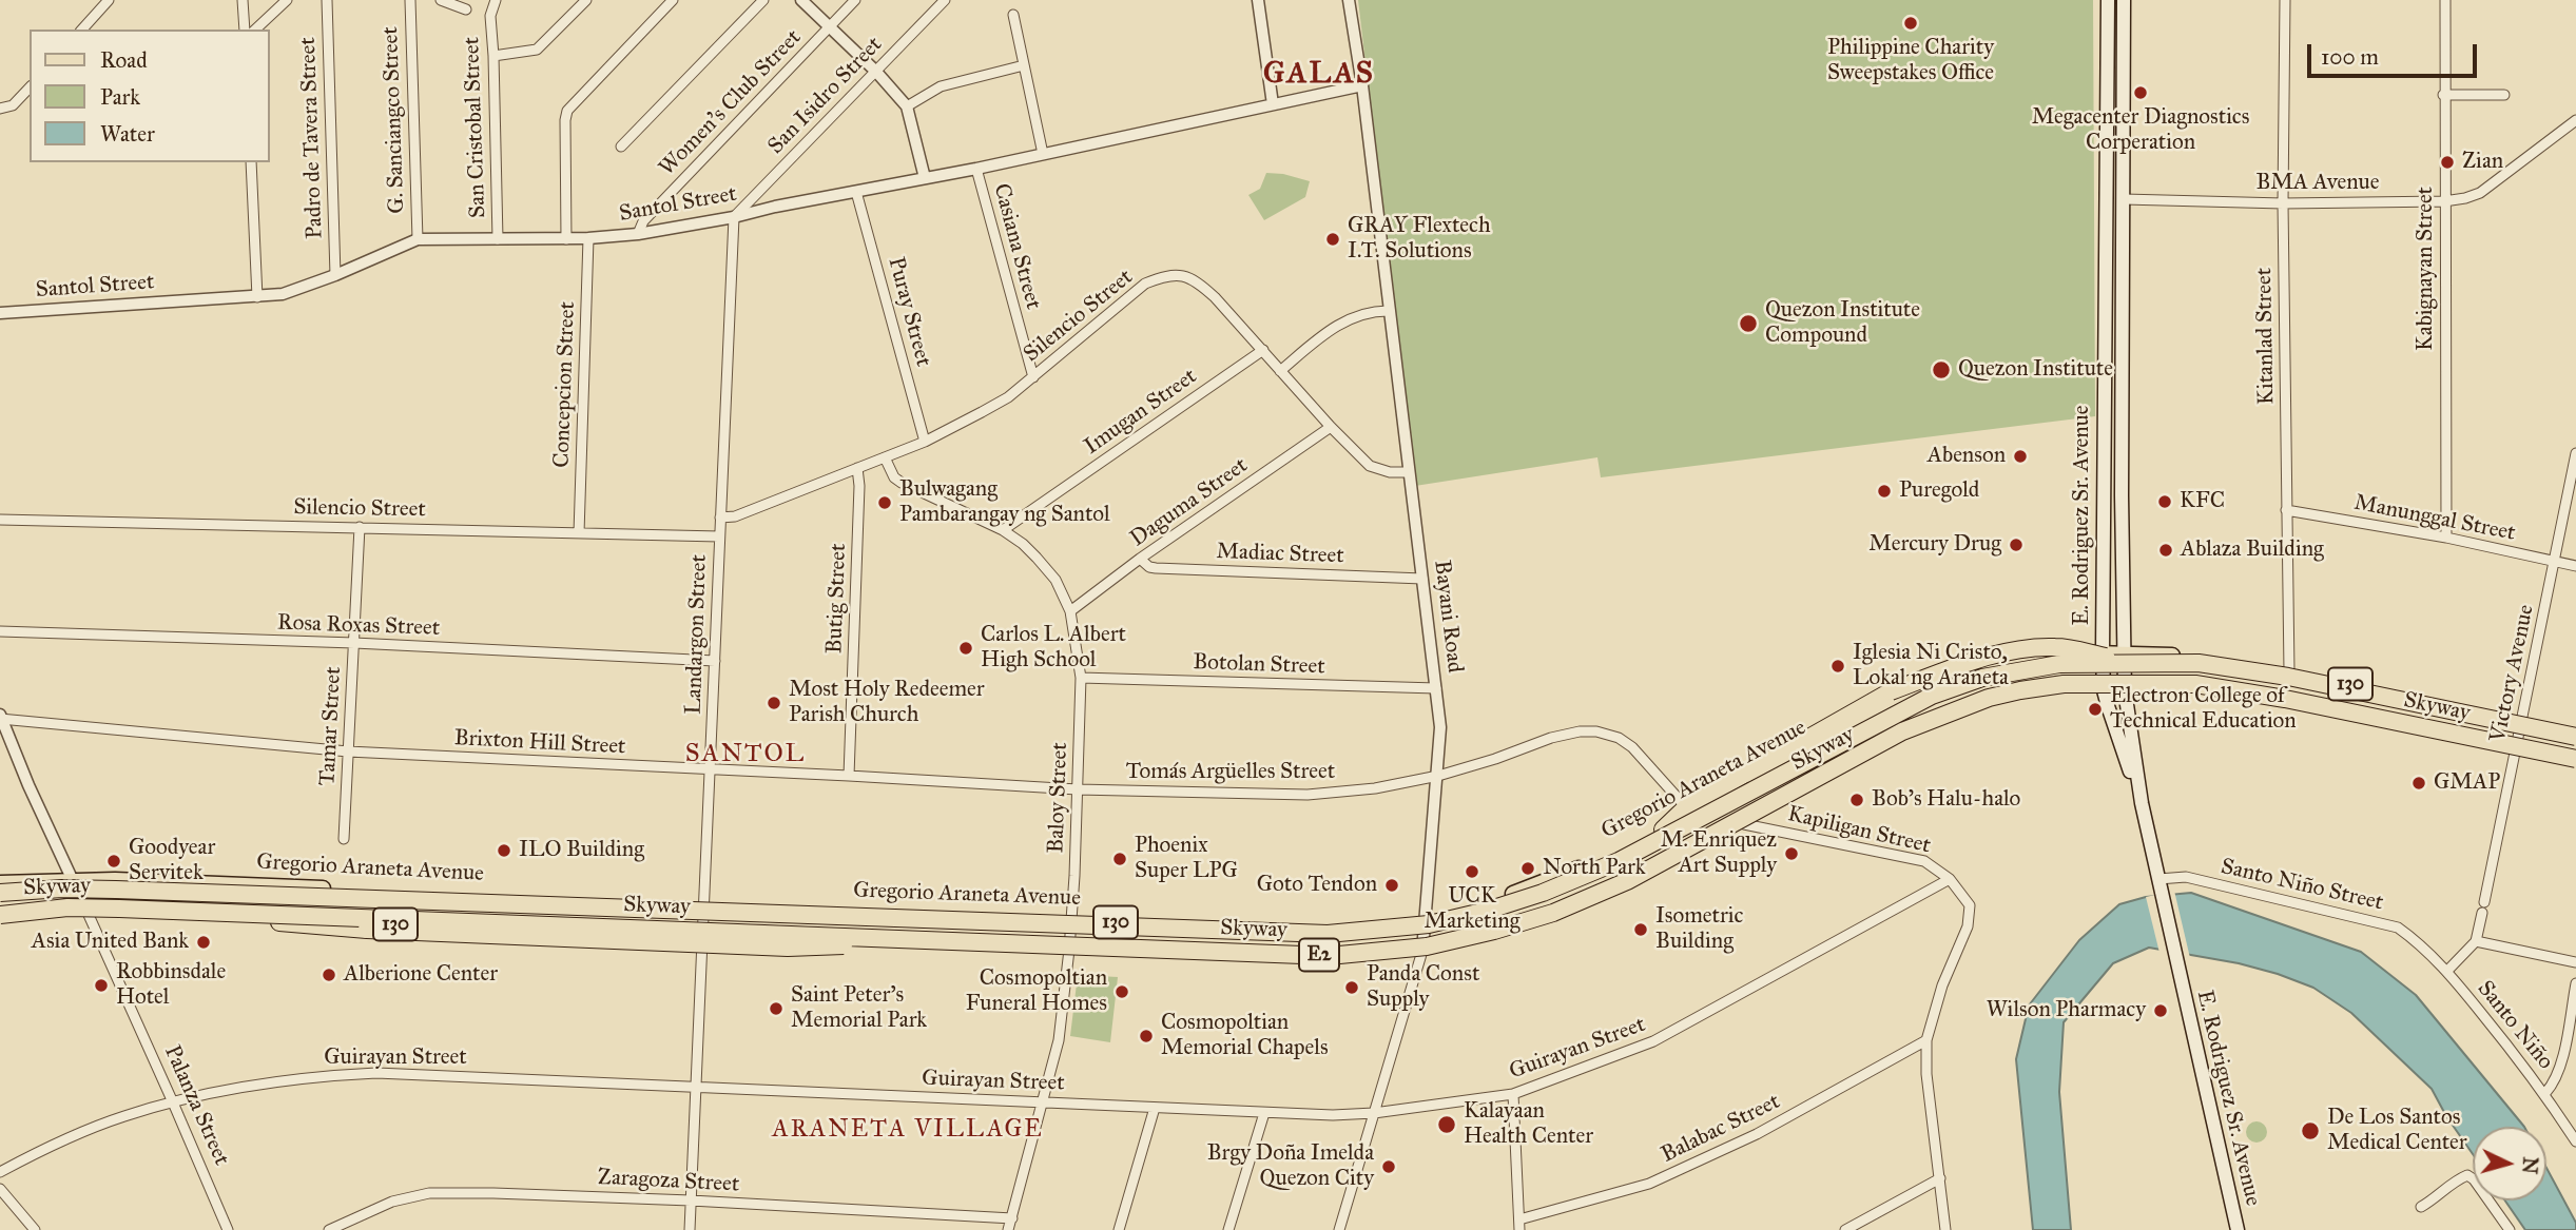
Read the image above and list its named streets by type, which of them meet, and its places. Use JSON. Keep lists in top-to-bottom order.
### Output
{
  "streets": {
    "highway": ["Skyway", "E2"],
    "main road": ["E. Rodriguez Sr. Avenue", "130", "Gregorio Araneta Avenue"],
    "street": [
      "San Isidro Street",
      "Women's Club Street",
      "G. Sanciangco Street",
      "San Cristobal Street",
      "Padro de Tavera Street",
      "BMA Avenue",
      "Santol Street",
      "Casiana Street",
      "Kabignayan Street",
      "Puray Street",
      "Silencio Street",
      "Kitanlad Street",
      "Concepcion Street",
      "Imugan Street",
      "Daguma Street",
      "Manunggal Street",
      "Madiac Street",
      "Butig Street",
      "Bayani Road",
      "Rosa Roxas Street",
      "Landargon Street",
      "Botolan Street",
      "Victory Avenue",
      "Tamar Street",
      "Brixton Hill Street",
      "Tomás Argüelles Street",
      "Baloy Street",
      "Kapiligan Street",
      "Santo Niño Street",
      "Santo Niño",
      "Guirayan Street",
      "Palanza Street",
      "Balabac Street",
      "Zaragoza Street"
    ]
  },
  "crossings": [
    ["San Isidro Street", "Santol Street"],
    ["San Isidro Street", "Landargon Street"],
    ["Women's Club Street", "Santol Street"],
    ["G. Sanciangco Street", "Santol Street"],
    ["San Cristobal Street", "Santol Street"],
    ["Padro de Tavera Street", "Santol Street"],
    ["BMA Avenue", "Kabignayan Street"],
    ["BMA Avenue", "Kitanlad Street"],
    ["BMA Avenue", "E. Rodriguez Sr. Avenue"],
    ["Santol Street", "Casiana Street"],
    ["Santol Street", "Puray Street"],
    ["Santol Street", "Concepcion Street"],
    ["Santol Street", "Bayani Road"],
    ["Santol Street", "Landargon Street"],
    ["Casiana Street", "Silencio Street"],
    ["Kabignayan Street", "Manunggal Street"],
    ["Puray Street", "Silencio Street"],
    ["Silencio Street", "Concepcion Street"],
    ["Silencio Street", "Imugan Street"],
    ["Silencio Street", "Daguma Street"],
    ["Silencio Street", "Butig Street"],
    ["Silencio Street", "Bayani Road"],
    ["Silencio Street", "Landargon Street"],
    ["Silencio Street", "Tamar Street"],
    ["Silencio Street", "Baloy Street"],
    ["Kitanlad Street", "Manunggal Street"],
    ["Kitanlad Street", "Gregorio Araneta Avenue"],
    ["Imugan Street", "Baloy Street"],
    ["Daguma Street", "Madiac Street"],
    ["Daguma Street", "Baloy Street"],
    ["E. Rodriguez Sr. Avenue", "130"],
    ["E. Rodriguez Sr. Avenue", "Gregorio Araneta Avenue"],
    ["E. Rodriguez Sr. Avenue", "Santo Niño Street"],
    ["Manunggal Street", "Victory Avenue"],
    ["Madiac Street", "Bayani Road"],
    ["Butig Street", "Brixton Hill Street"],
    ["Bayani Road", "Botolan Street"],
    ["Bayani Road", "130"],
    ["Bayani Road", "Tomás Argüelles Street"],
    ["Bayani Road", "Gregorio Araneta Avenue"],
    ["Bayani Road", "Guirayan Street"],
    ["Rosa Roxas Street", "Landargon Street"],
    ["Rosa Roxas Street", "Tamar Street"],
    ["Landargon Street", "130"],
    ["Landargon Street", "Brixton Hill Street"],
    ["Landargon Street", "Gregorio Araneta Avenue"],
    ["Landargon Street", "Guirayan Street"],
    ["Landargon Street", "Zaragoza Street"],
    ["Botolan Street", "Baloy Street"],
    ["Victory Avenue", "130"],
    ["Victory Avenue", "Skyway"],
    ["Victory Avenue", "Gregorio Araneta Avenue"],
    ["130", "Baloy Street"],
    ["130", "Kapiligan Street"],
    ["130", "Palanza Street"],
    ["Skyway", "Gregorio Araneta Avenue"],
    ["Tamar Street", "Brixton Hill Street"],
    ["Brixton Hill Street", "Tomás Argüelles Street"],
    ["Brixton Hill Street", "Baloy Street"],
    ["Brixton Hill Street", "Palanza Street"],
    ["Tomás Argüelles Street", "Gregorio Araneta Avenue"],
    ["Tomás Argüelles Street", "Baloy Street"],
    ["Gregorio Araneta Avenue", "Baloy Street"],
    ["Gregorio Araneta Avenue", "Palanza Street"],
    ["Baloy Street", "Guirayan Street"],
    ["Baloy Street", "Zaragoza Street"],
    ["Kapiligan Street", "Guirayan Street"],
    ["Kapiligan Street", "Balabac Street"],
    ["Santo Niño Street", "Santo Niño"],
    ["Guirayan Street", "Palanza Street"]
  ],
  "districts": ["GALAS", "SANTOL", "ARANETA VILLAGE"],
  "places": [
    "Philippine Charity Sweepstakes Office",
    "Megacenter Diagnostics Corperation",
    "Zian",
    "GRAY Flextech I.T. Solutions",
    "Quezon Institute Compound",
    "Quezon Institute",
    "Abenson",
    "Puregold",
    "KFC",
    "Bulwagang Pambarangay ng Santol",
    "Mercury Drug",
    "Ablaza Building",
    "Carlos L. Albert High School",
    "Iglesia Ni Cristo, Lokal ng Araneta",
    "Most Holy Redeemer Parish Church",
    "Electron College of Technical Education",
    "GMAP",
    "Bob's Halu-halo",
    "ILO Building",
    "M. Enriquez Art Supply",
    "Phoenix Super LPG",
    "Goodyear Servitek",
    "North Park",
    "UCK Marketing",
    "Goto Tendon",
    "Isometric Building",
    "Asia United Bank",
    "Alberione Center",
    "Robbinsdale Hotel",
    "Panda Const Supply",
    "Cosmopoltian Funeral Homes",
    "Saint Peter's Memorial Park",
    "Wilson Pharmacy",
    "Cosmopoltian Memorial Chapels",
    "Kalayaan Health Center",
    "De Los Santos Medical Center",
    "Brgy Doña Imelda Quezon City"
  ],
  "legend": ["Road", "Park", "Water"],
  "scale_bar": "100 m",
  "north": "right"
}
